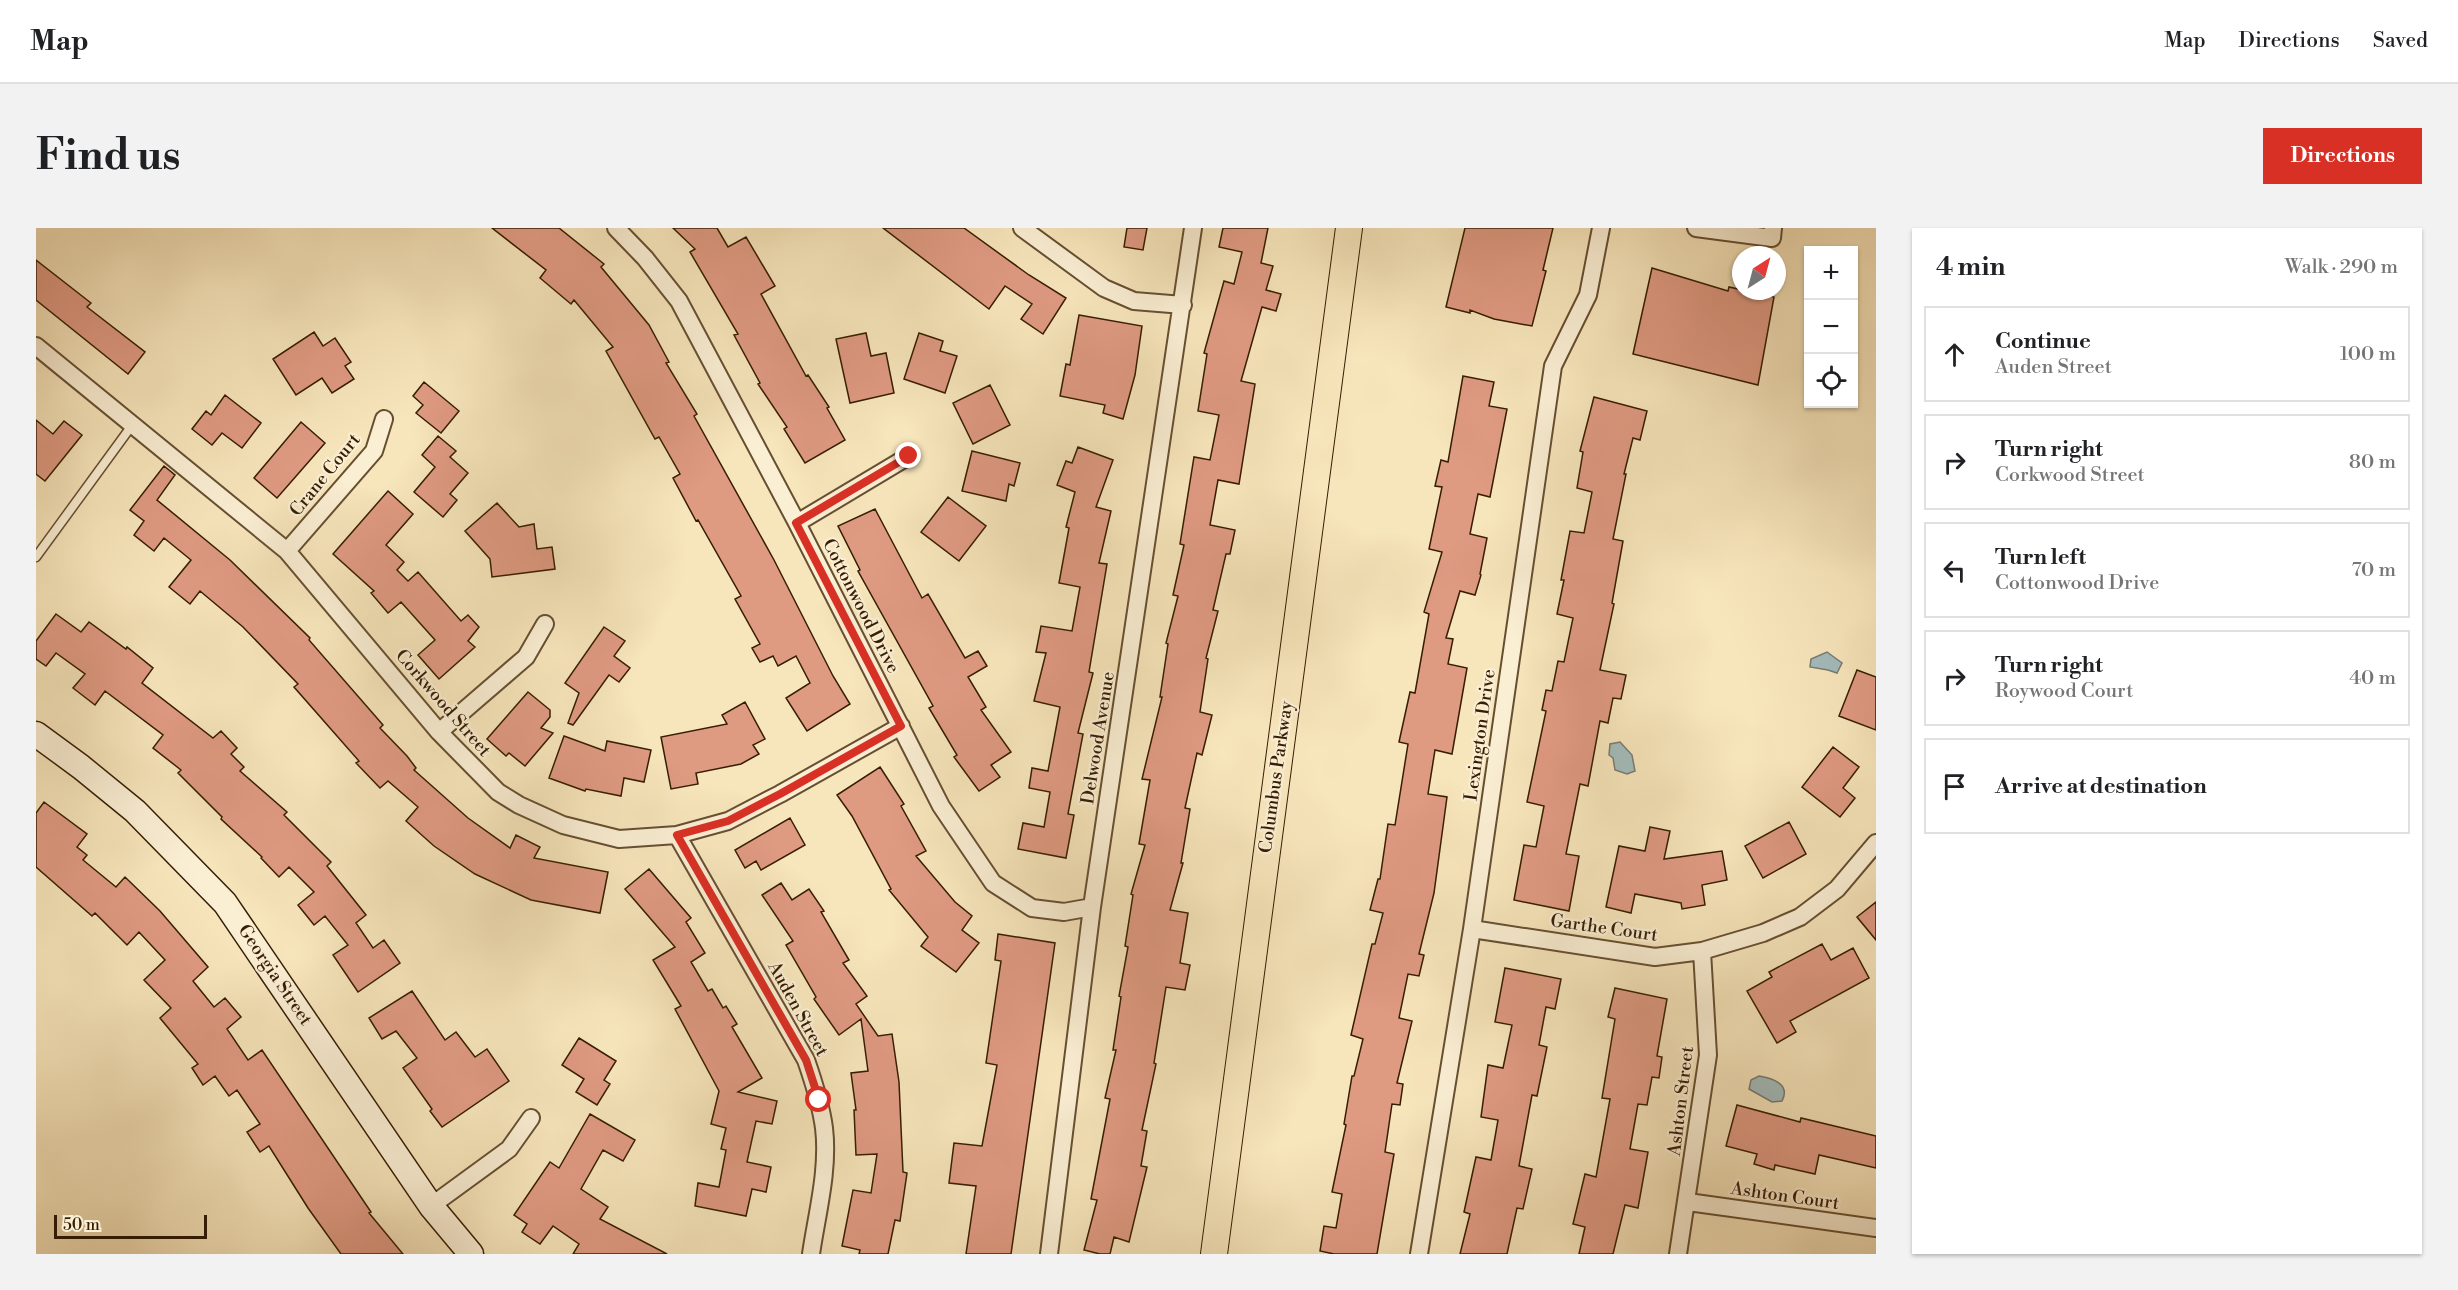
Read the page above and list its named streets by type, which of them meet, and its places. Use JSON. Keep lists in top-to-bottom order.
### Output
{
  "streets": {
    "main road": ["Columbus Parkway", "Georgia Street"],
    "street": [
      "Crane Court",
      "Cottonwood Drive",
      "Corkwood Street",
      "Lexington Drive",
      "Delwood Avenue",
      "Garthe Court",
      "Auden Street",
      "Ashton Street",
      "Ashton Court"
    ]
  },
  "crossings": [
    ["Crane Court", "Corkwood Street"],
    ["Cottonwood Drive", "Corkwood Street"],
    ["Cottonwood Drive", "Delwood Avenue"],
    ["Corkwood Street", "Auden Street"],
    ["Lexington Drive", "Garthe Court"],
    ["Garthe Court", "Ashton Street"],
    ["Ashton Street", "Ashton Court"]
  ],
  "scale_bar": "50 m",
  "north": "top right",
  "page": {
    "header": "Map",
    "nav": ["Map", "Directions", "Saved"],
    "buttons": "Directions",
    "title": "Find us",
    "heading": ["4 min", "Walk · 290 m"],
    "map_buttons": ["+", "−"],
    "list": [
      ["Continue", "Auden Street", "100 m"],
      ["Turn right", "Corkwood Street", "80 m"],
      ["Turn left", "Cottonwood Drive", "70 m"],
      ["Turn right", "Roywood Court", "40 m"],
      "Arrive at destination"
    ],
    "scale": "50 m"
  }
}
